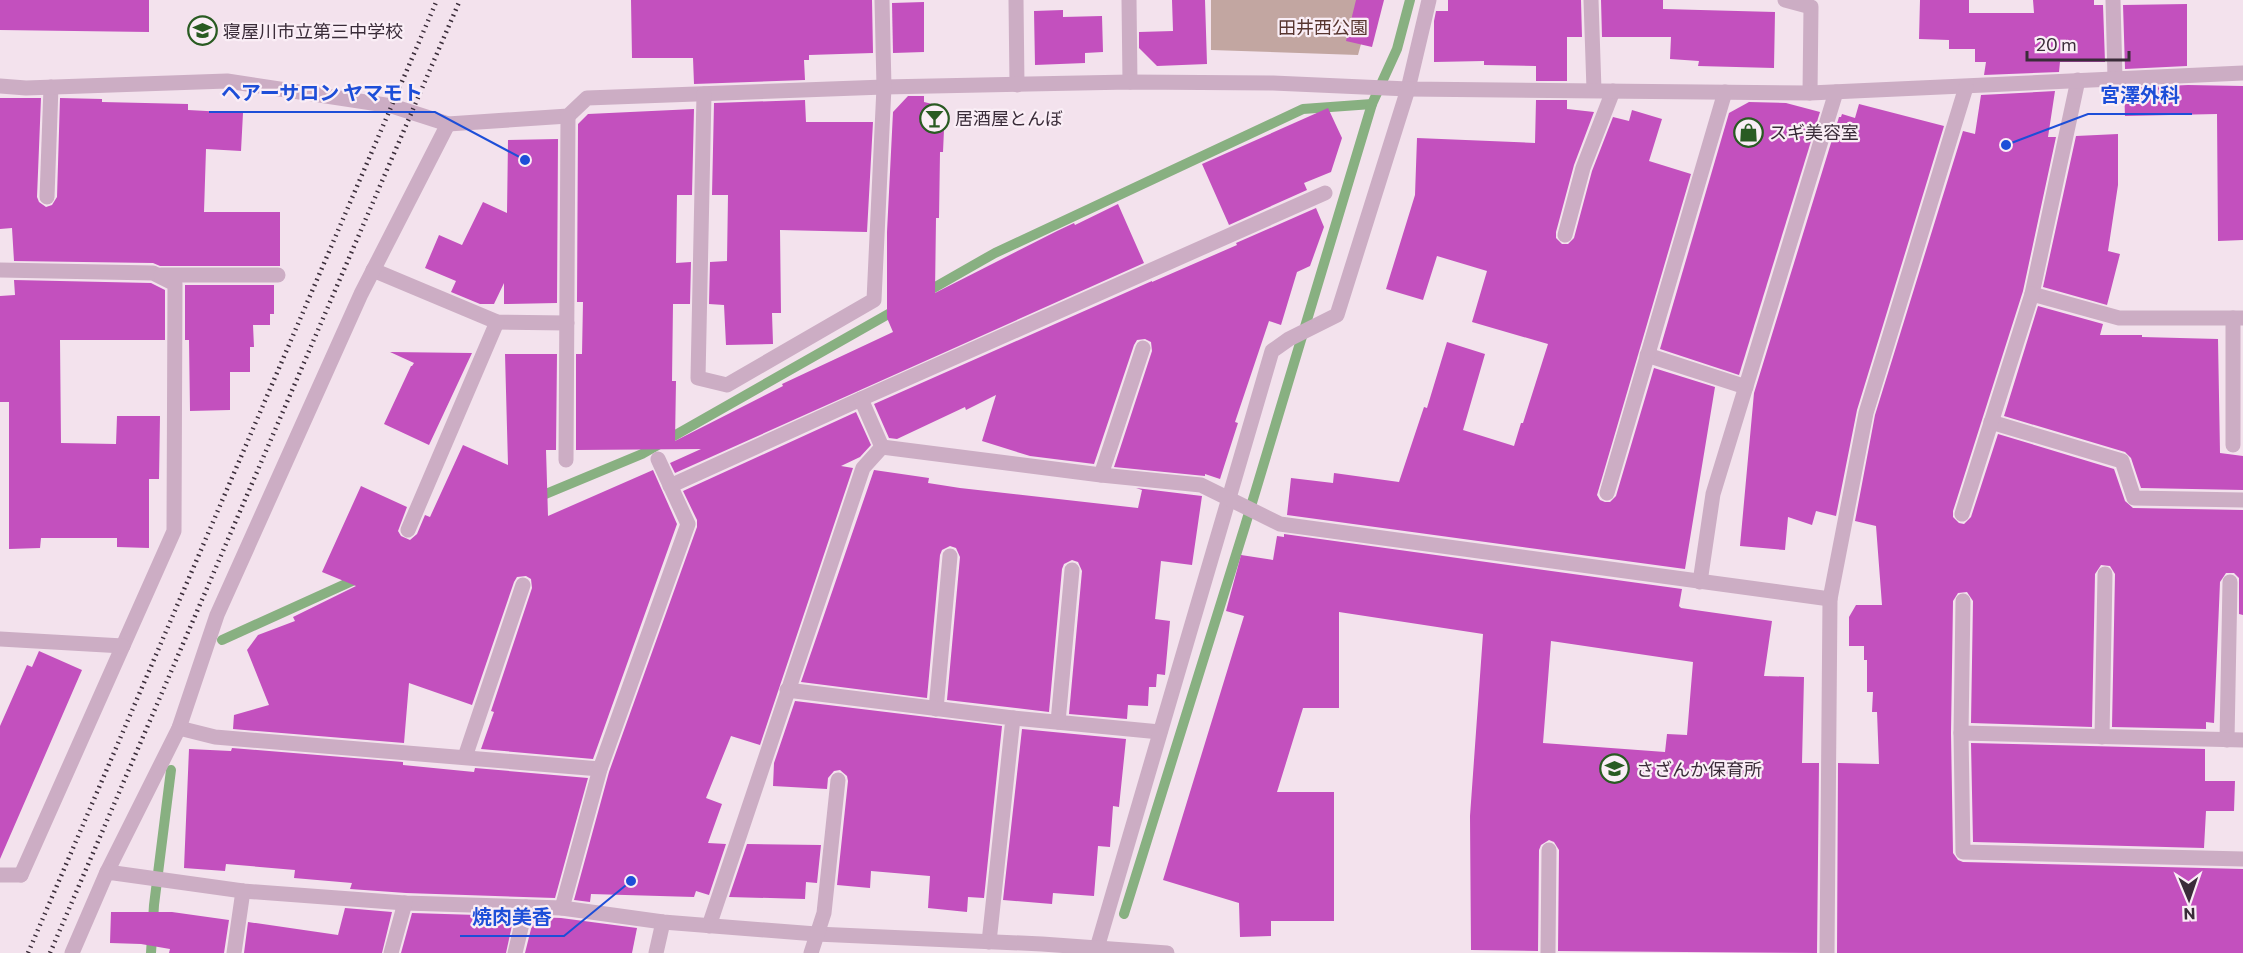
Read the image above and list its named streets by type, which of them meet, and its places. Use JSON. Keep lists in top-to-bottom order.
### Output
{
  "parks": ["田井西公園"],
  "places": {
    "school or university": ["寝屋川市立第三中学校", "さざんか保育所"],
    "bar": ["居酒屋とんぼ"],
    "shop": ["スギ美容室"],
    "other": ["宮澤外科", "ヘアーサロン ヤマモト", "焼肉美香"]
  },
  "scale_bar": "20 m",
  "north": "bottom"
}
